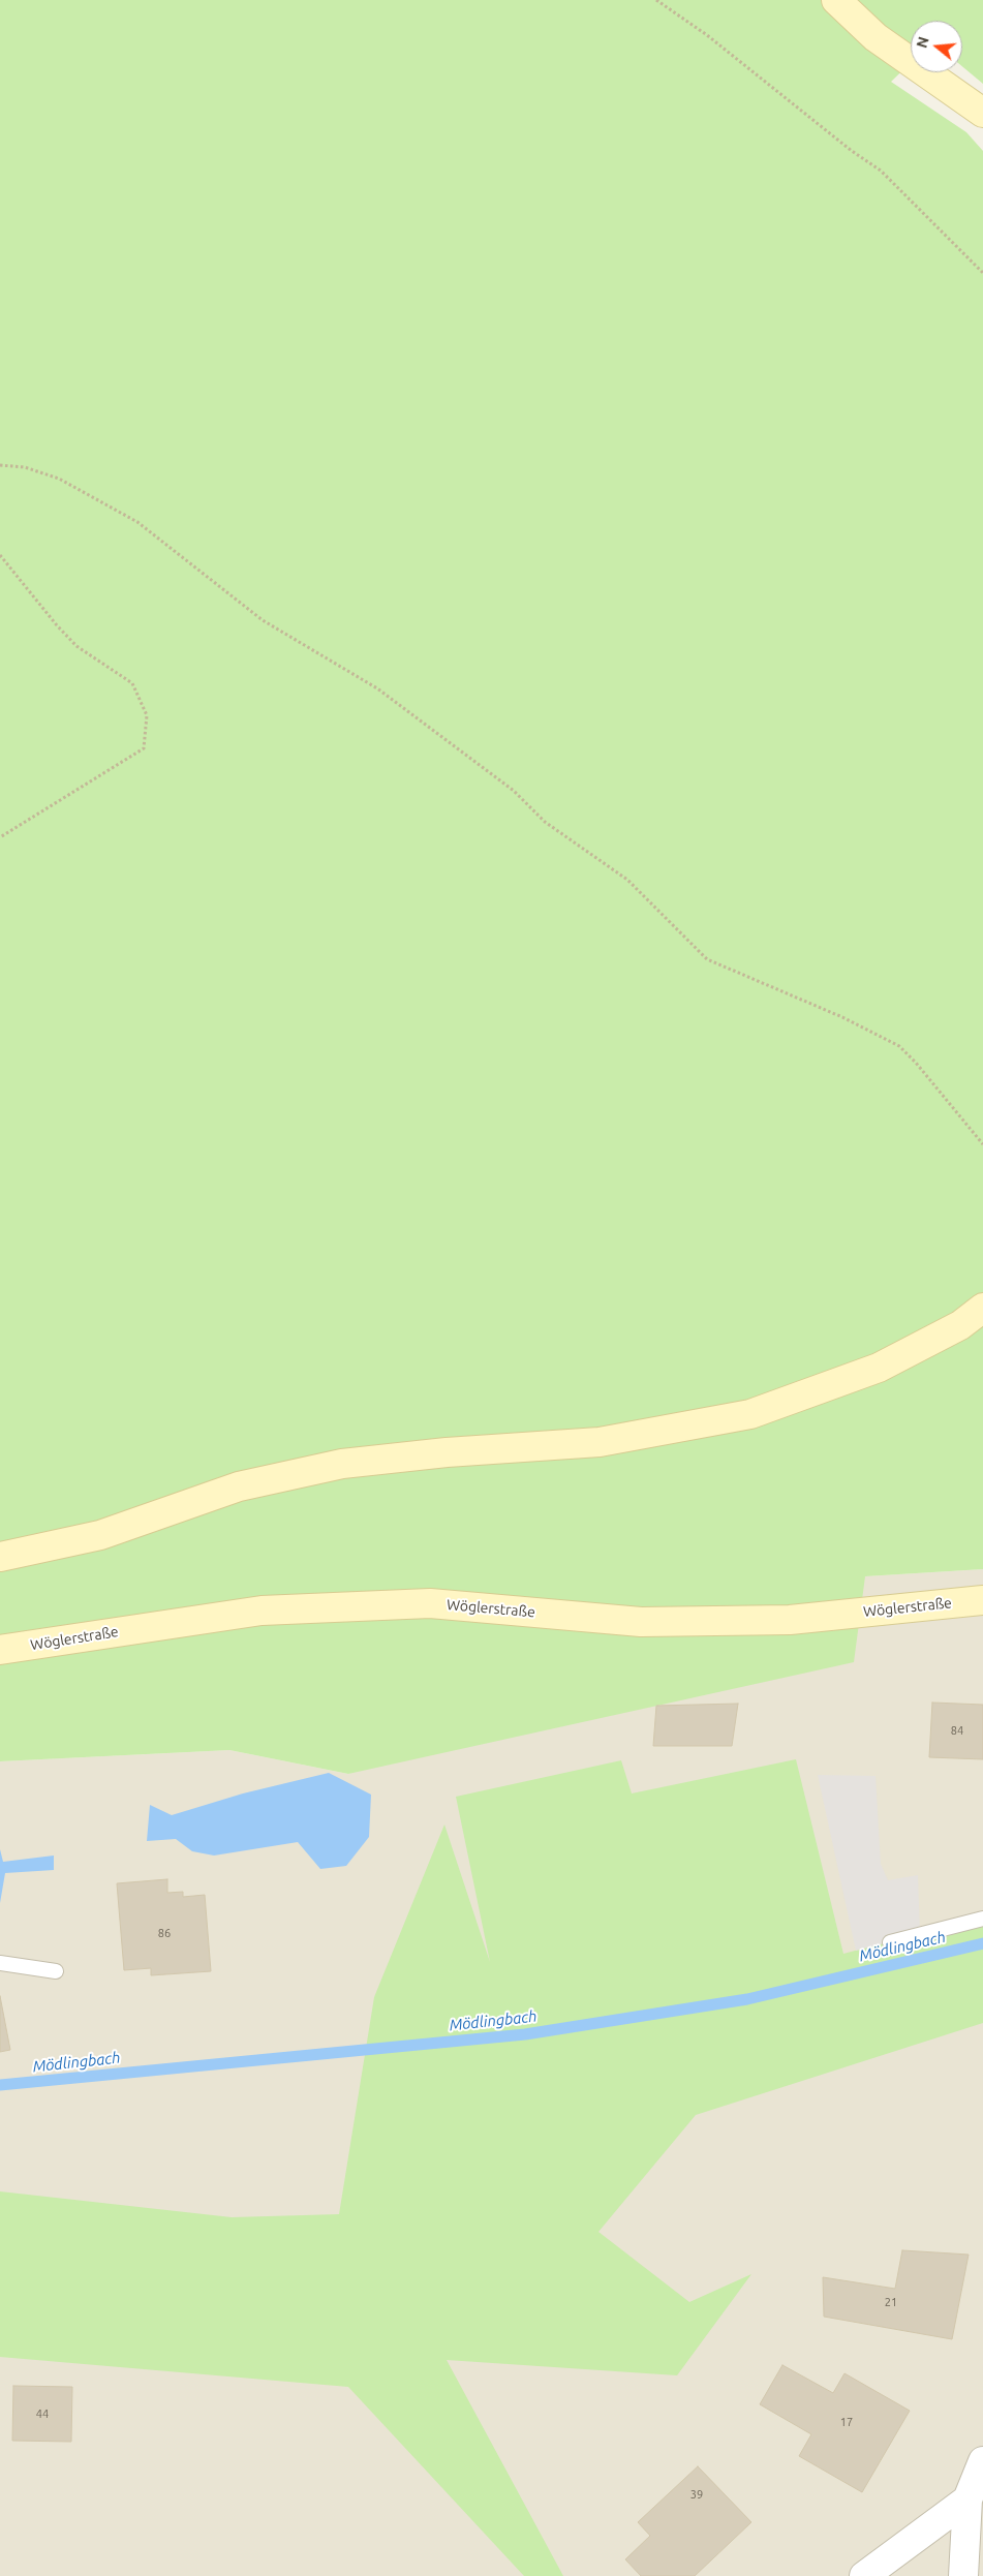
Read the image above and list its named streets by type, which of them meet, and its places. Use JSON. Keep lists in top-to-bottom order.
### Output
{
  "streets": {
    "main road": ["Wöglerstraße"]
  },
  "water": ["Mödlingbach"],
  "house_numbers": [
    "84",
    "86",
    "21",
    "44",
    "17",
    "39"
  ],
  "north": "left"
}
